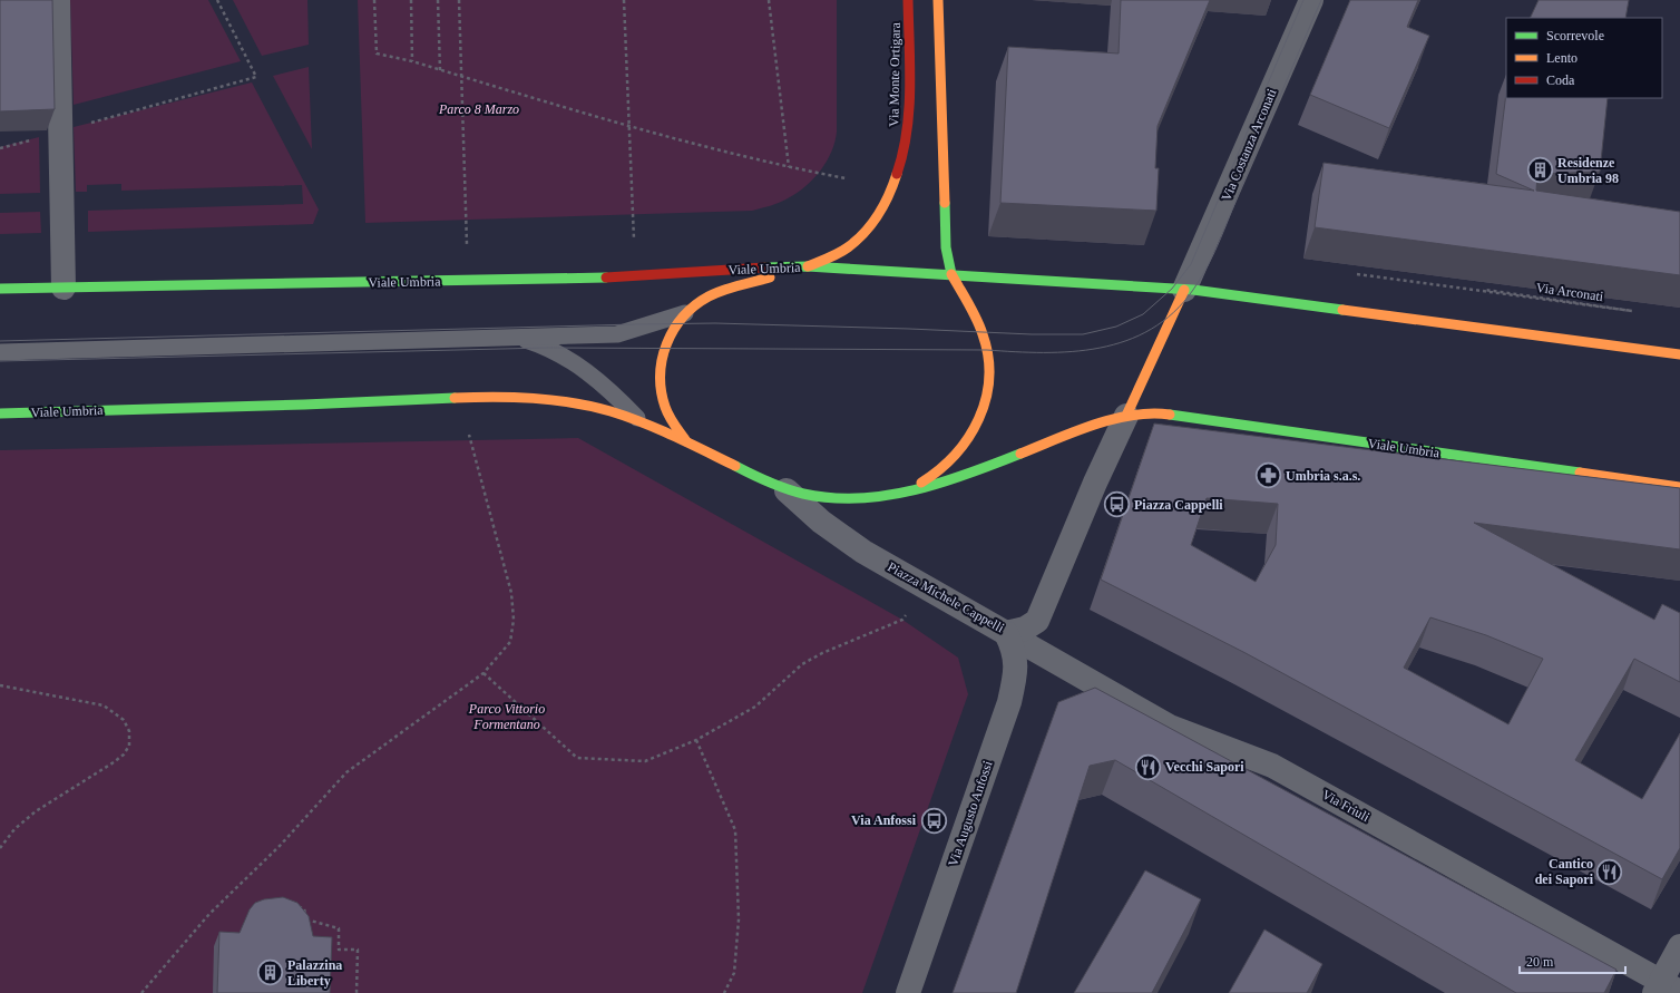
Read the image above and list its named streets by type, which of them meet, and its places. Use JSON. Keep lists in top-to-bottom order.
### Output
{
  "streets": {
    "main road": ["Via Monte Ortigara", "Viale Umbria", "Piazza Michele Cappelli"],
    "street": ["Via Costanza Arconati", "Via Friuli", "Via Augusto Anfossi"],
    "path": ["Via Arconati"]
  },
  "crossings": [
    ["Via Monte Ortigara", "Viale Umbria"],
    ["Via Costanza Arconati", "Piazza Michele Cappelli"],
    ["Viale Umbria", "Piazza Michele Cappelli"],
    ["Piazza Michele Cappelli", "Via Friuli"],
    ["Piazza Michele Cappelli", "Via Augusto Anfossi"],
    ["Via Friuli", "Via Augusto Anfossi"]
  ],
  "parks": ["Parco 8 Marzo", "Parco Vittorio Formentano"],
  "places": {
    "building": ["Residenze Umbria 98", "Palazzina Liberty"],
    "pharmacy": ["Umbria s.a.s."],
    "bus stop": ["Piazza Cappelli", "Via Anfossi"],
    "restaurant": ["Vecchi Sapori", "Cantico dei Sapori"]
  },
  "legend": ["Scorrevole", "Lento", "Coda"],
  "scale_bar": "20 m"
}
